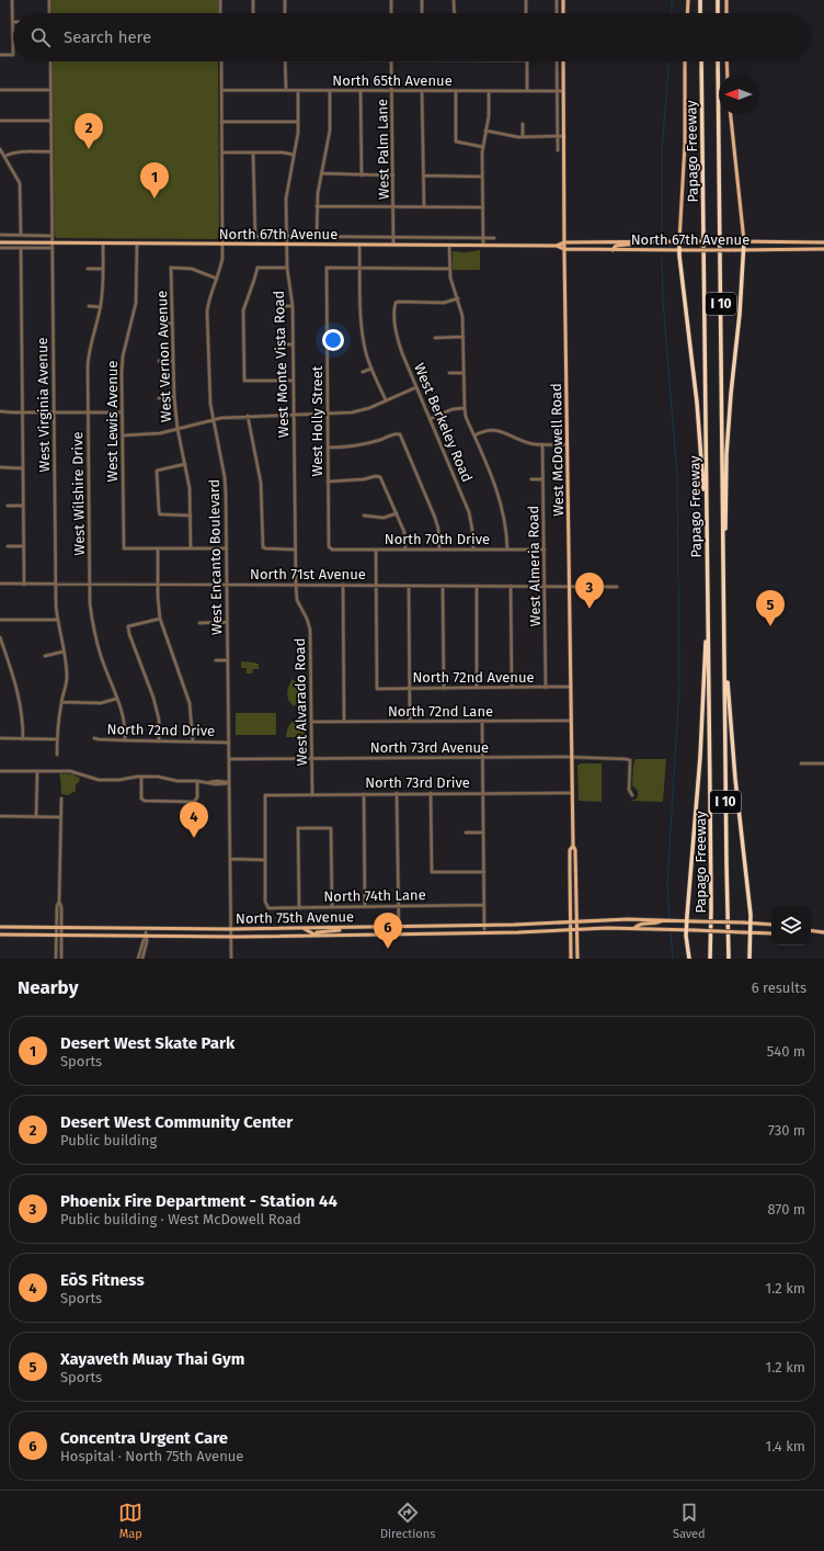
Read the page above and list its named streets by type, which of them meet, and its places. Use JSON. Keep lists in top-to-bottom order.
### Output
{
  "streets": {
    "highway": ["Papago Freeway", "I 10"],
    "main road": ["North 67th Avenue", "West McDowell Road", "North 75th Avenue"],
    "street": [
      "North 65th Avenue",
      "West Palm Lane",
      "West Vernon Avenue",
      "West Monte Vista Road",
      "West Virginia Avenue",
      "West Lewis Avenue",
      "West Holly Street",
      "West Berkeley Road",
      "West Wilshire Drive",
      "North 70th Drive",
      "West Encanto Boulevard",
      "West Almeria Road",
      "North 71st Avenue",
      "North 72nd Avenue",
      "West Alvarado Road",
      "North 72nd Lane",
      "North 72nd Drive",
      "North 73rd Avenue",
      "North 73rd Drive",
      "North 74th Lane"
    ]
  },
  "crossings": [
    ["North 65th Avenue", "West Palm Lane"],
    ["North 65th Avenue", "West Monte Vista Road"],
    ["North 65th Avenue", "West McDowell Road"],
    ["North 65th Avenue", "West Encanto Boulevard"],
    ["West Palm Lane", "North 67th Avenue"],
    ["North 67th Avenue", "West Monte Vista Road"],
    ["North 67th Avenue", "West Virginia Avenue"],
    ["North 67th Avenue", "West Lewis Avenue"],
    ["North 67th Avenue", "West McDowell Road"],
    ["North 67th Avenue", "West Wilshire Drive"],
    ["North 67th Avenue", "West Encanto Boulevard"],
    ["West Vernon Avenue", "West Encanto Boulevard"],
    ["West Monte Vista Road", "North 71st Avenue"],
    ["West Monte Vista Road", "West Alvarado Road"],
    ["West Virginia Avenue", "North 71st Avenue"],
    ["West Holly Street", "North 70th Drive"],
    ["West Berkeley Road", "North 70th Drive"],
    ["West McDowell Road", "North 71st Avenue"],
    ["West McDowell Road", "North 72nd Avenue"],
    ["West McDowell Road", "North 72nd Lane"],
    ["West McDowell Road", "North 73rd Avenue"],
    ["West McDowell Road", "North 73rd Drive"],
    ["West McDowell Road", "North 75th Avenue"],
    ["West Wilshire Drive", "North 71st Avenue"],
    ["West Wilshire Drive", "North 72nd Drive"],
    ["North 70th Drive", "West Almeria Road"],
    ["West Encanto Boulevard", "North 71st Avenue"],
    ["West Encanto Boulevard", "North 72nd Drive"],
    ["West Encanto Boulevard", "North 73rd Avenue"],
    ["West Encanto Boulevard", "North 75th Avenue"],
    ["West Almeria Road", "North 71st Avenue"],
    ["West Almeria Road", "North 72nd Avenue"],
    ["North 71st Avenue", "North 72nd Avenue"],
    ["North 71st Avenue", "West Alvarado Road"],
    ["West Alvarado Road", "North 72nd Lane"],
    ["West Alvarado Road", "North 73rd Avenue"],
    ["West Alvarado Road", "North 73rd Drive"],
    ["North 73rd Drive", "North 74th Lane"]
  ],
  "north": "left",
  "page": {
    "search": "Search here",
    "pins": [
      "2",
      "1",
      "3",
      "5",
      "4",
      "6"
    ],
    "heading": ["Nearby", "6 results"],
    "list": [
      {
        "mark": "1",
        "name": "Desert West Skate Park",
        "note": "Sports",
        "value": "540 m"
      },
      {
        "mark": "2",
        "name": "Desert West Community Center",
        "note": "Public building",
        "value": "730 m"
      },
      {
        "mark": "3",
        "name": "Phoenix Fire Department - Station 44",
        "note": "Public building · West McDowell Road",
        "value": "870 m"
      },
      {
        "mark": "4",
        "name": "EōS Fitness",
        "note": "Sports",
        "value": "1.2 km"
      },
      {
        "mark": "5",
        "name": "Xayaveth Muay Thai Gym",
        "note": "Sports",
        "value": "1.2 km"
      },
      {
        "mark": "6",
        "name": "Concentra Urgent Care",
        "note": "Hospital · North 75th Avenue",
        "value": "1.4 km"
      }
    ],
    "nav": ["Map", "Directions", "Saved"]
  }
}
